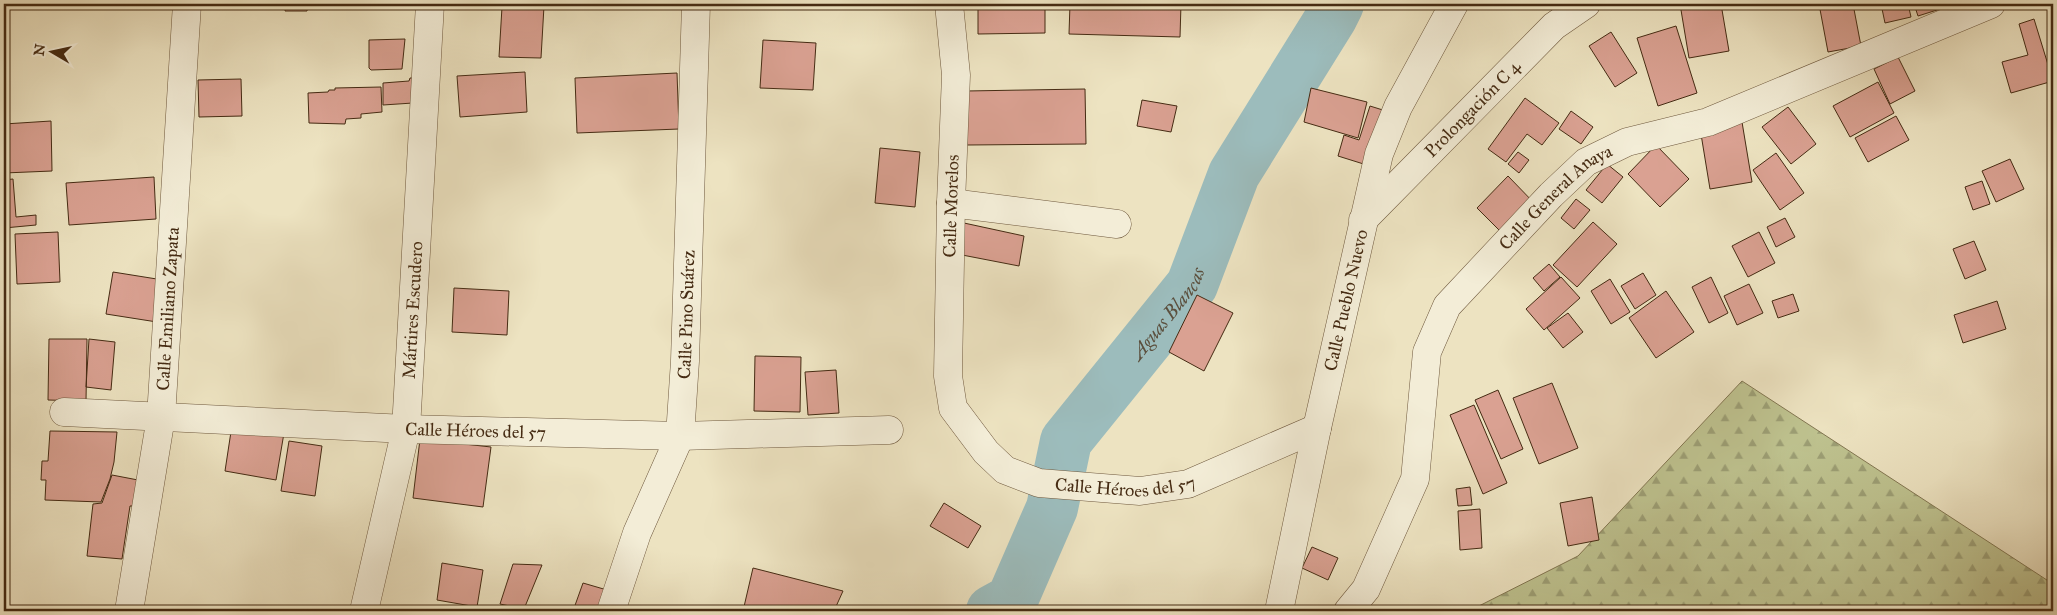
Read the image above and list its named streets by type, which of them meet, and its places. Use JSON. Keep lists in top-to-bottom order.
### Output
{
  "streets": {
    "street": [
      "Prolongación C 4",
      "Calle General Anaya",
      "Calle Morelos",
      "Calle Pueblo Nuevo",
      "Calle Emiliano Zapata",
      "Mártires Escudero",
      "Calle Pino Suárez",
      "Calle Héroes del 57"
    ]
  },
  "crossings": [
    ["Prolongación C 4", "Calle Pueblo Nuevo"],
    ["Calle Morelos", "Calle Héroes del 57"],
    ["Calle Pueblo Nuevo", "Calle Héroes del 57"],
    ["Calle Emiliano Zapata", "Calle Héroes del 57"],
    ["Mártires Escudero", "Calle Héroes del 57"],
    ["Calle Pino Suárez", "Calle Héroes del 57"]
  ],
  "water": ["Aguas Blancas"],
  "north": "left"
}
